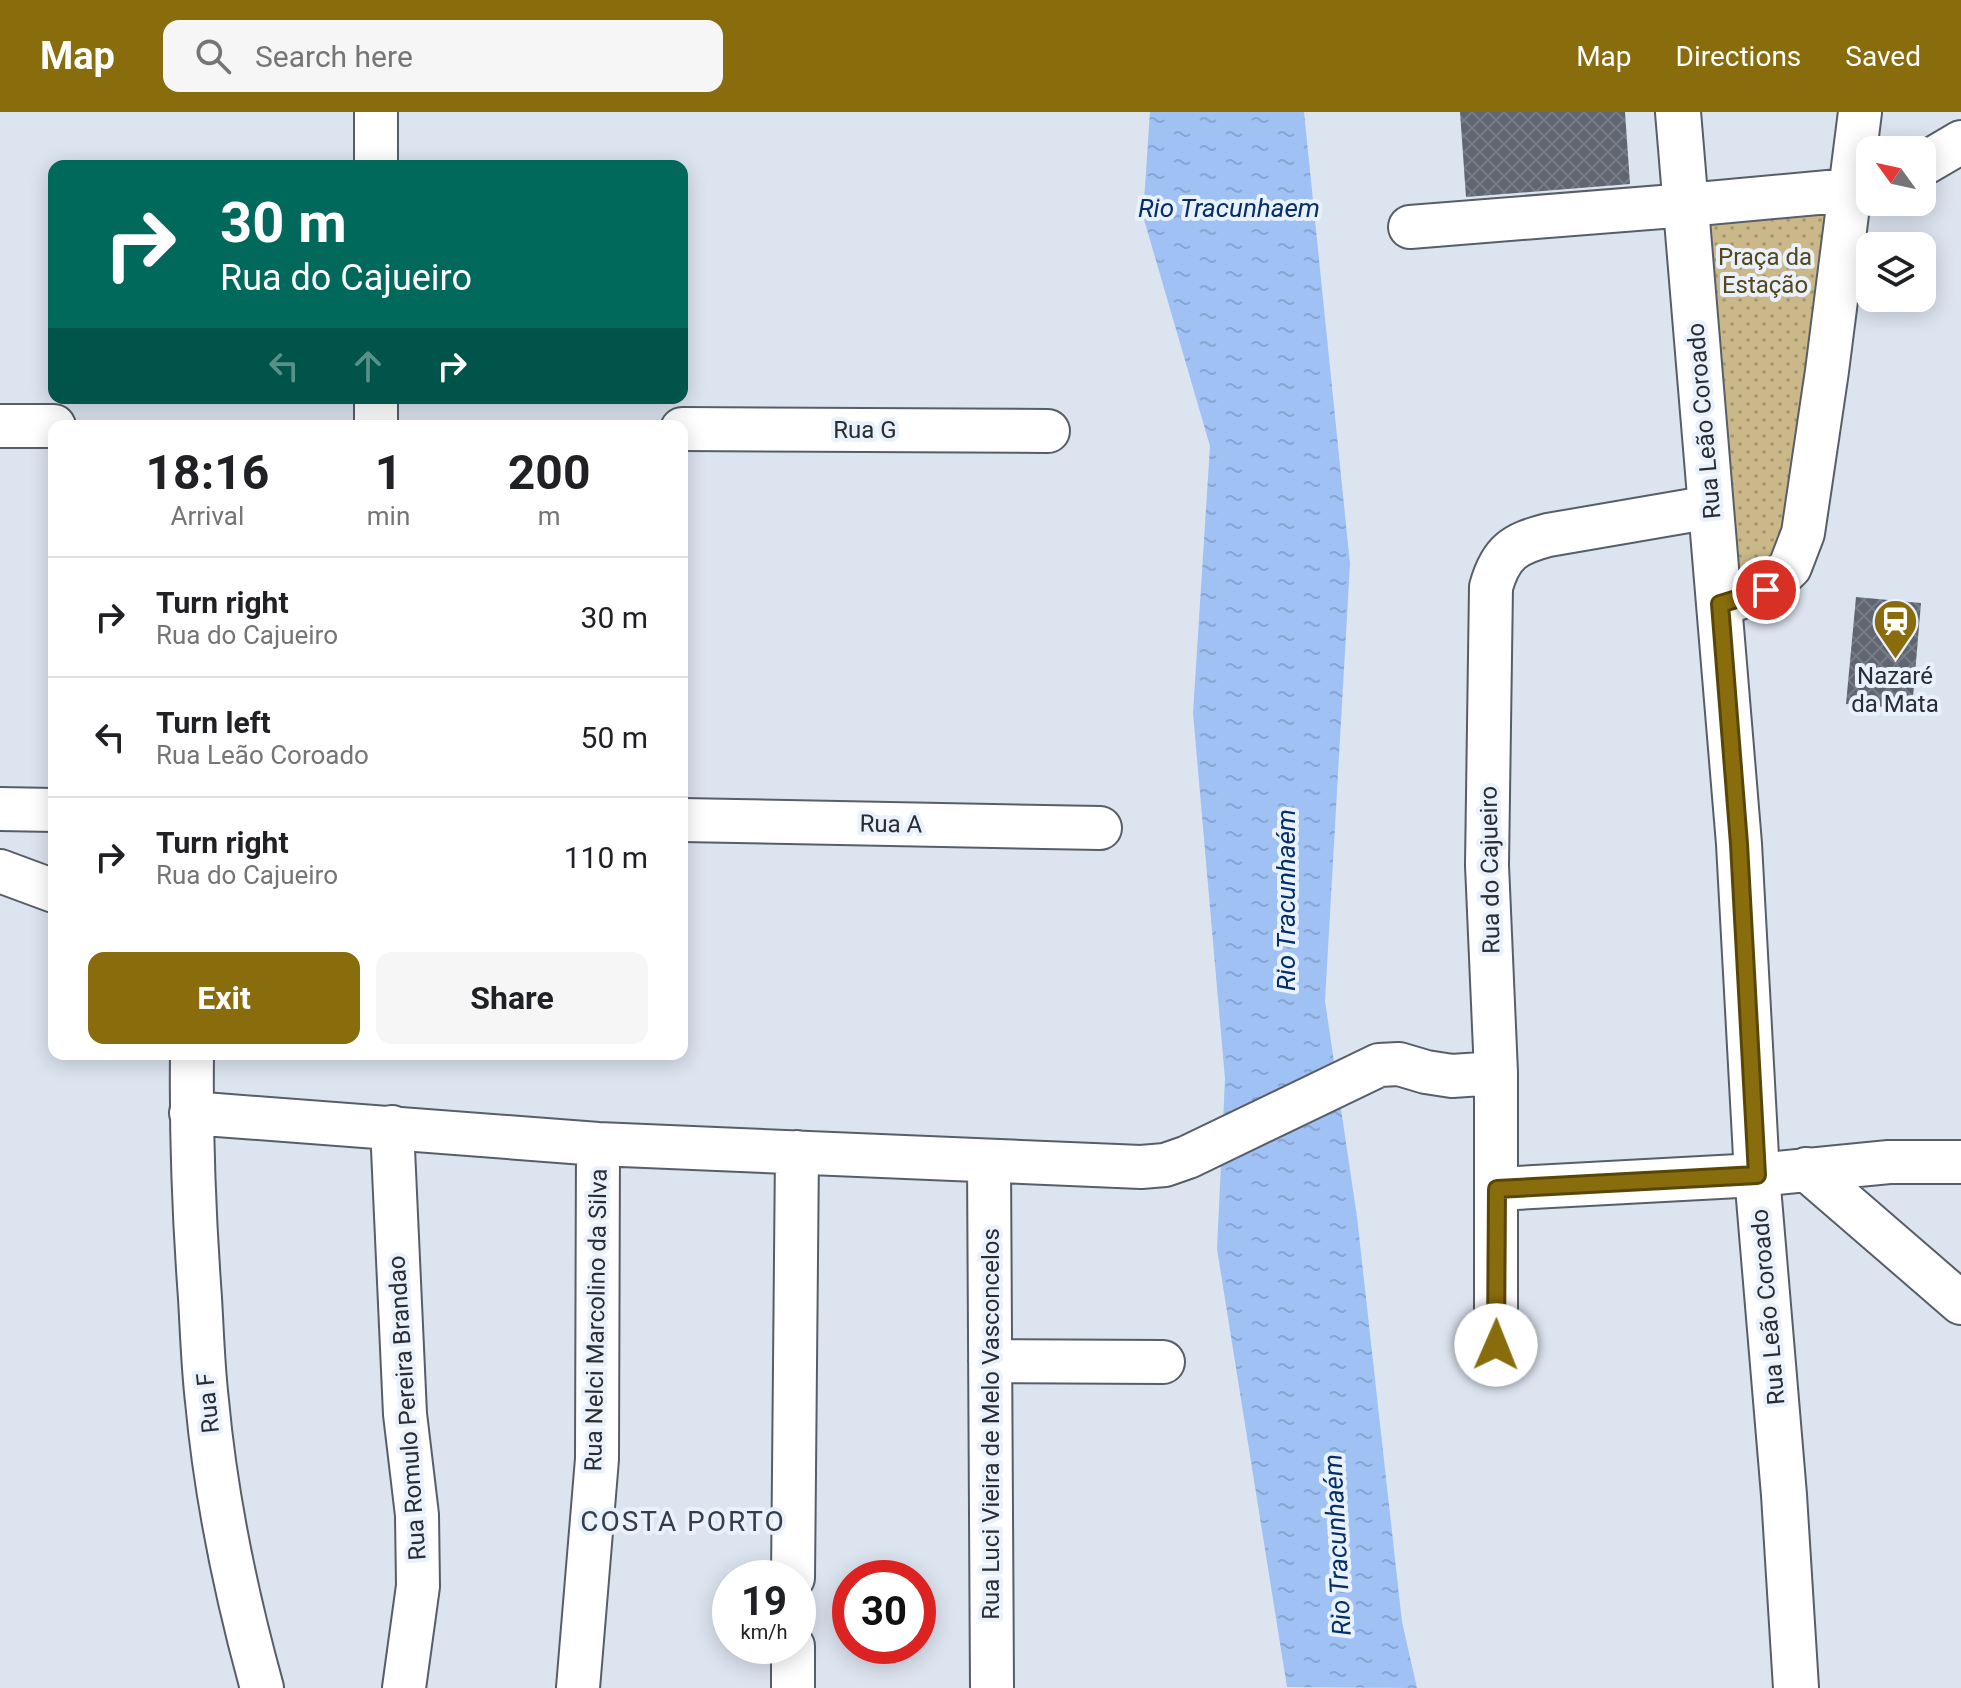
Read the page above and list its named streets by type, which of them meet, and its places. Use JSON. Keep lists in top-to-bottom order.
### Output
{
  "streets": {
    "street": [
      "Rua Leão Coroado",
      "Rua G",
      "Rua A",
      "Rua do Cajueiro",
      "Rua Nelci Marcolino da Silva",
      "Rua F",
      "Rua Romulo Pereira Brandao",
      "Rua Luci Vieira de Melo Vasconcelos"
    ]
  },
  "crossings": [
    ["Rua Leão Coroado", "Rua do Cajueiro"]
  ],
  "districts": ["COSTA PORTO"],
  "water": ["Rio Tracunhaem", "Rio Tracunhaém"],
  "parks": ["Praça da Estação"],
  "places": {
    "station": ["Nazaré da Mata"]
  },
  "north": "top left",
  "page": {
    "header": "Map",
    "search": "Search here",
    "nav": ["Map", "Directions", "Saved"],
    "turn": ["30 m", "Rua do Cajueiro"],
    "eta": [
      "18:16",
      "Arrival",
      "1",
      "min",
      "200",
      "m"
    ],
    "list": [
      {
        "name": "Turn right",
        "note": "Rua do Cajueiro",
        "value": "30 m"
      },
      {
        "name": "Turn left",
        "note": "Rua Leão Coroado",
        "value": "50 m"
      },
      {
        "name": "Turn right",
        "note": "Rua do Cajueiro",
        "value": "110 m"
      }
    ],
    "buttons": ["Exit", "Share"],
    "speed": "19 km/h",
    "limit": "30"
  }
}
